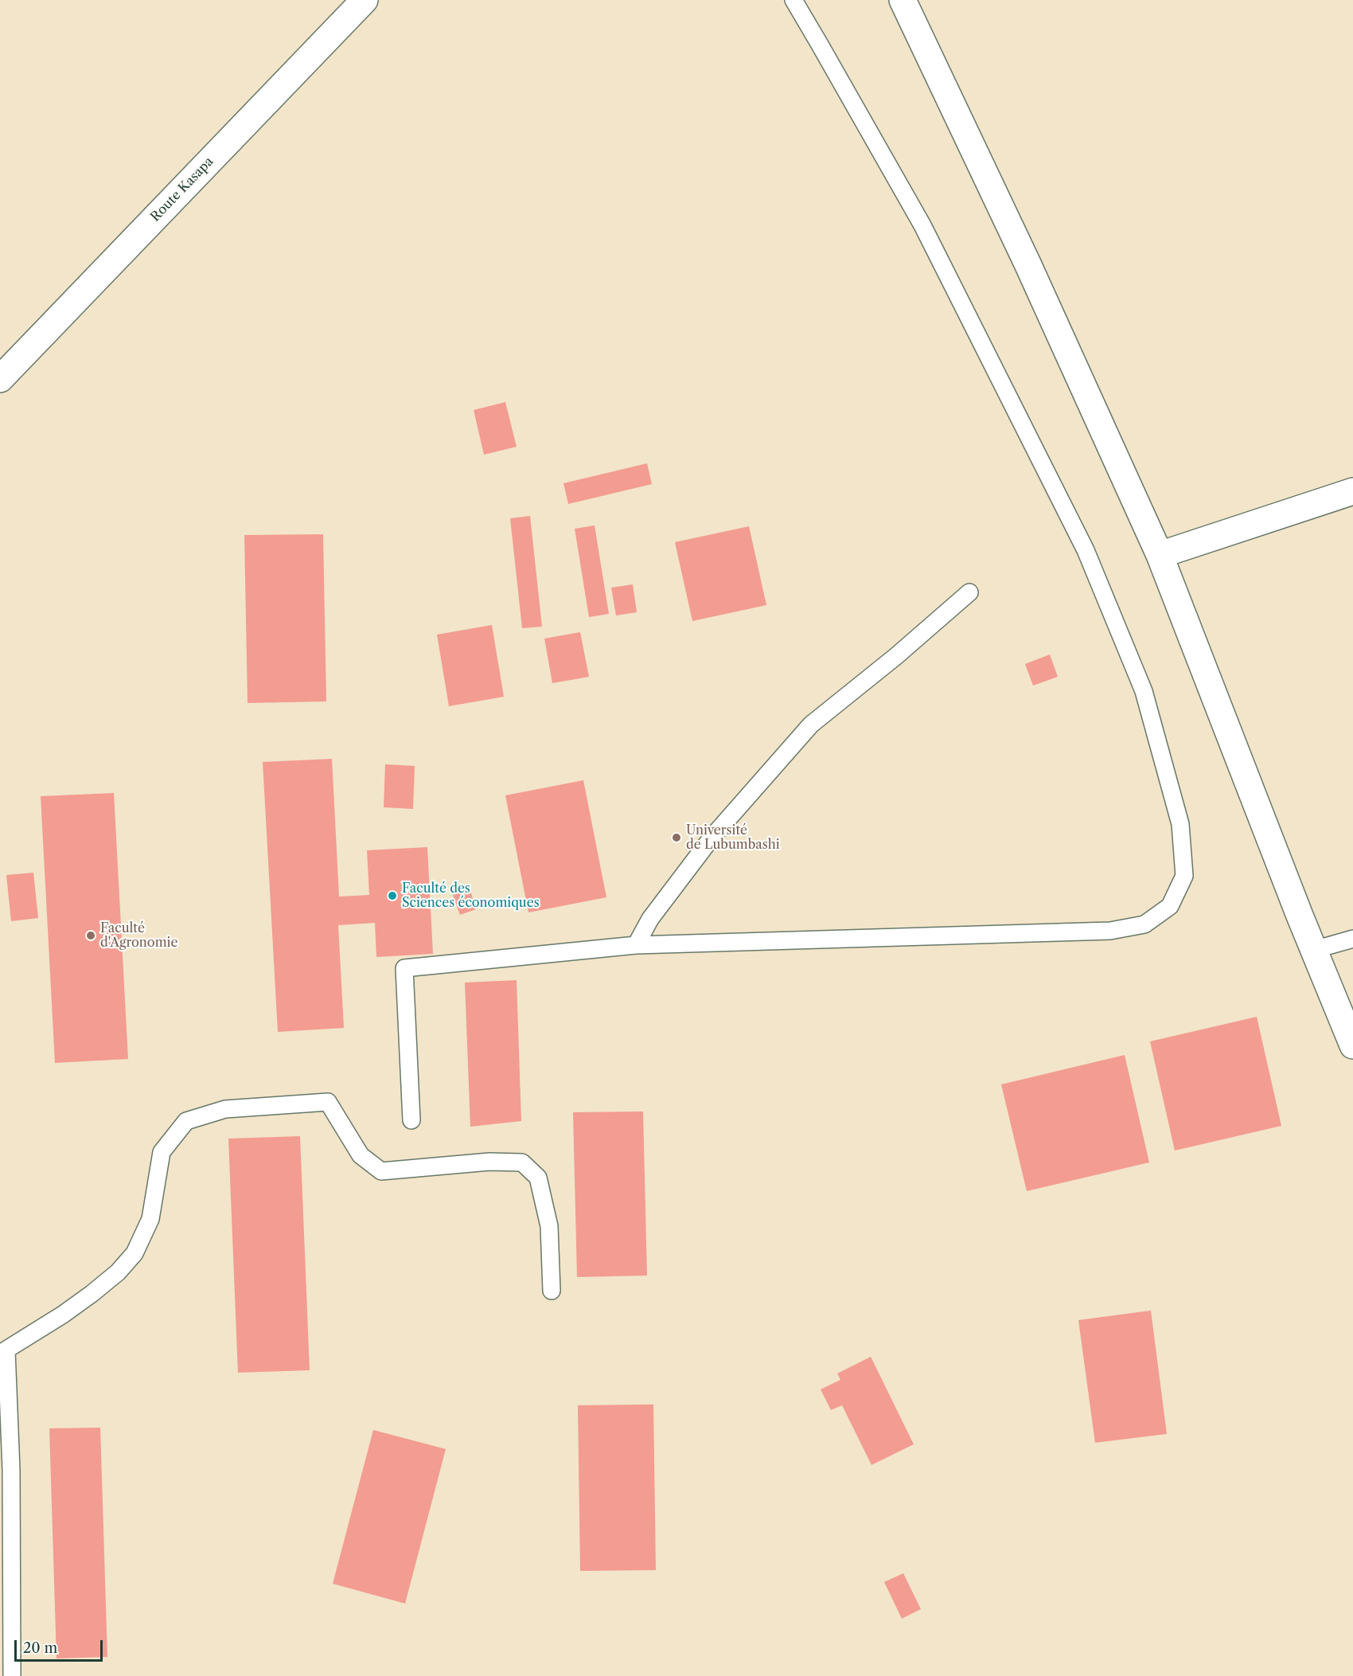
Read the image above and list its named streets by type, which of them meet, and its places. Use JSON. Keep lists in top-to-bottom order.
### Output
{
  "streets": {
    "street": ["Route Kasapa"]
  },
  "places": ["Université de Lubumbashi", "Faculté des Sciences économiques", "Faculté d'Agronomie"],
  "scale_bar": "20 m"
}
